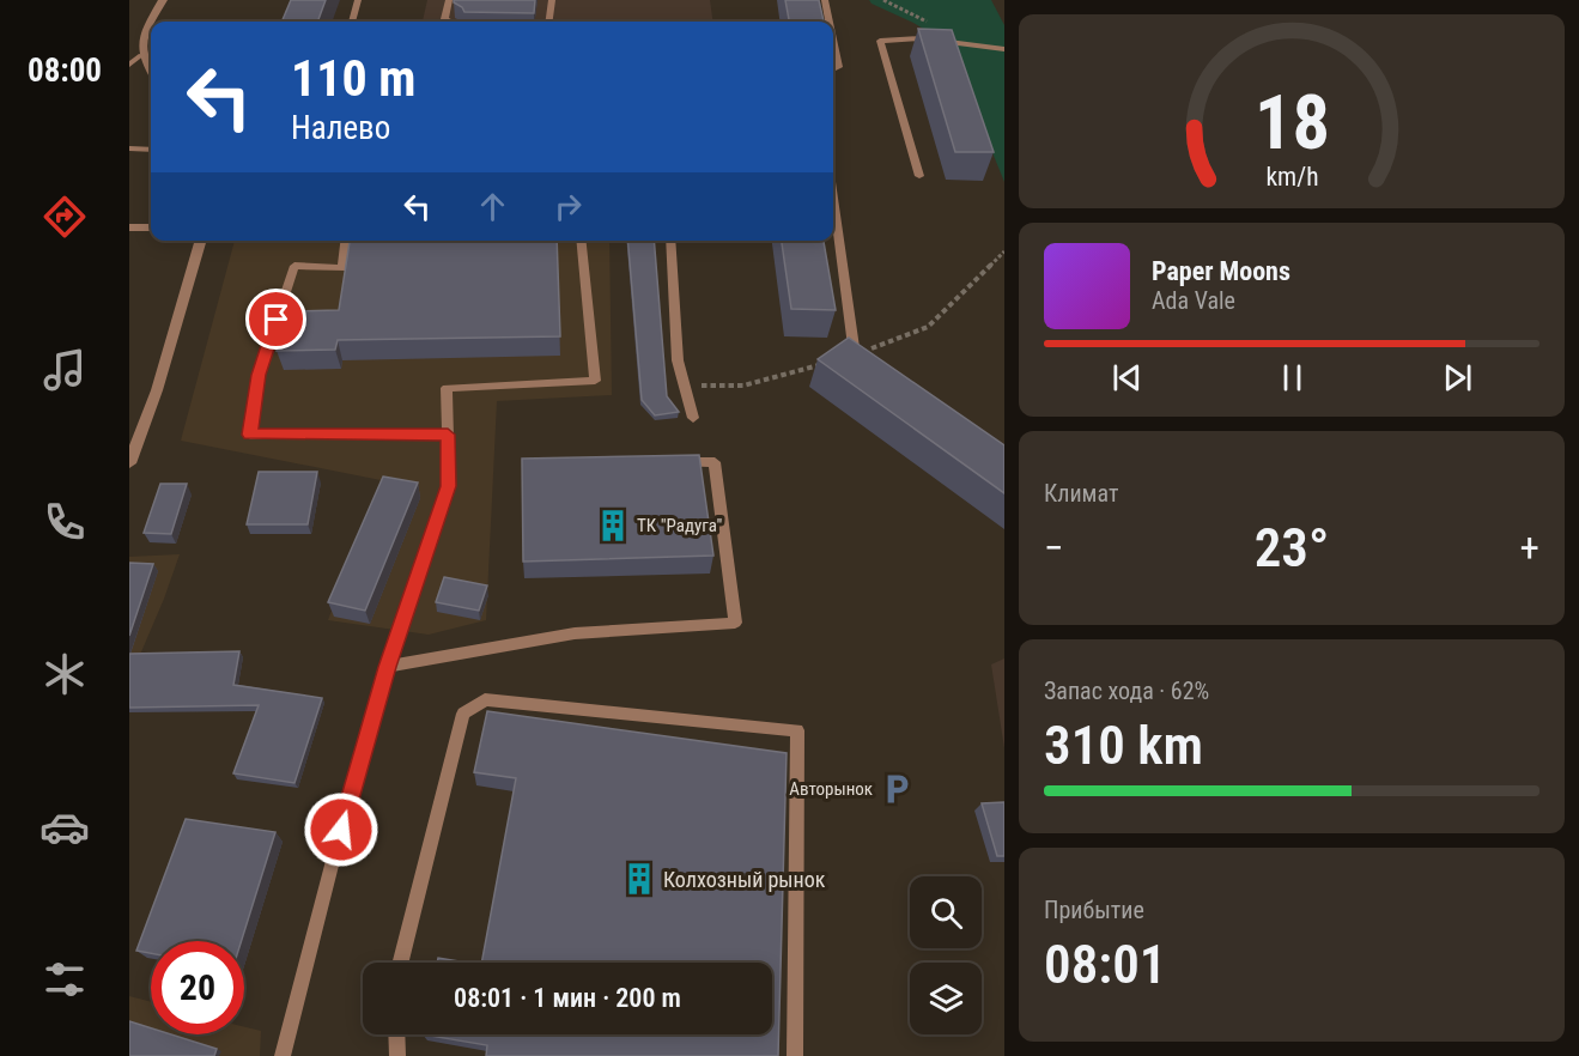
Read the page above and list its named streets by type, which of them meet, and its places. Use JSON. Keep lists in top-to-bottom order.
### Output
{
  "places": {
    "building": ["ТК \"Радуга\"", "Колхозный рынок"],
    "parking": ["Авторынок"]
  },
  "page": {
    "tabs": "08:00",
    "turn": ["110 m", "Налево"],
    "song": ["Paper Moons", "Ada Vale"],
    "tile": [
      "Климат",
      ["Запас хода · 62%", "310 km"],
      ["Прибытие", "08:01"]
    ],
    "heat": ["−", "23°", "+"],
    "limit": "20",
    "trip": "08:01 · 1 мин · 200 m",
    "gauge": ["18", "km/h"]
  }
}
